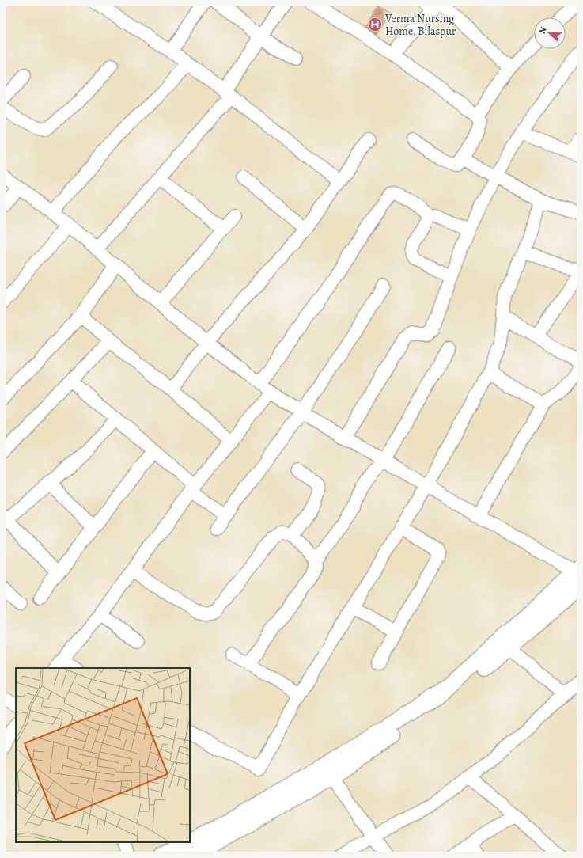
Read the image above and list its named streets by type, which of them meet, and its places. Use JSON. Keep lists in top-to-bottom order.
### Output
{
  "places": {
    "hospital": ["Verma Nursing Home, Bilaspur"]
  },
  "north": "left"
}
